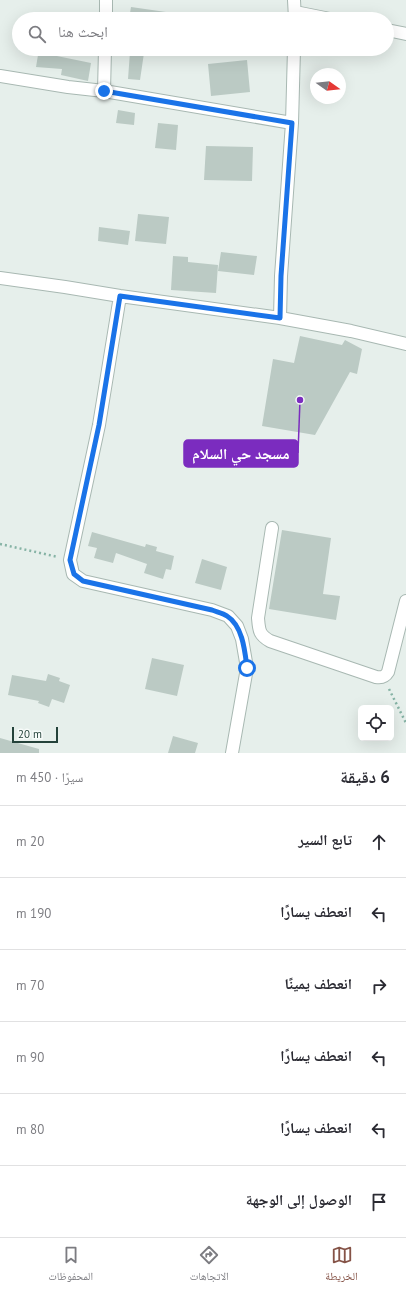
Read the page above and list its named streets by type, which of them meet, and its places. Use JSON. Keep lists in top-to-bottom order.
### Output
{
  "places": ["مسجد حي السلام"],
  "scale_bar": "20 m",
  "north": "right",
  "page": {
    "search": "ابحث هنا",
    "scale": "20 m",
    "heading": ["6 دقيقة", "سيرًا · 450 m"],
    "list": [
      ["تابع السير", "20 m"],
      ["انعطف يسارًا", "190 m"],
      ["انعطف يمينًا", "70 m"],
      ["انعطف يسارًا", "90 m"],
      ["انعطف يسارًا", "80 m"],
      "الوصول إلى الوجهة"
    ],
    "nav": ["الخريطة", "الاتجاهات", "المحفوظات"]
  }
}
